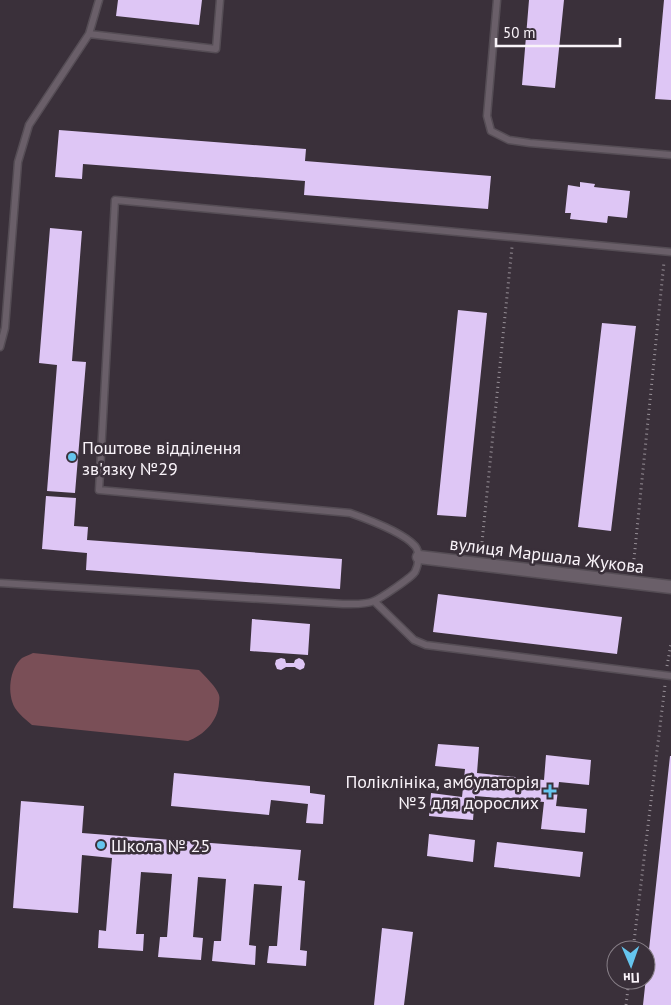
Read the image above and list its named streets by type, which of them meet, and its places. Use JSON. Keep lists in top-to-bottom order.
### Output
{
  "streets": {
    "street": ["вулиця Маршала Жукова"]
  },
  "places": {
    "other": ["Поштове відділення зв'язку №29", "Школа № 25"],
    "health": ["Поліклініка, амбулаторія №3 для дорослих"]
  },
  "scale_bar": "50 m",
  "north": "bottom"
}
